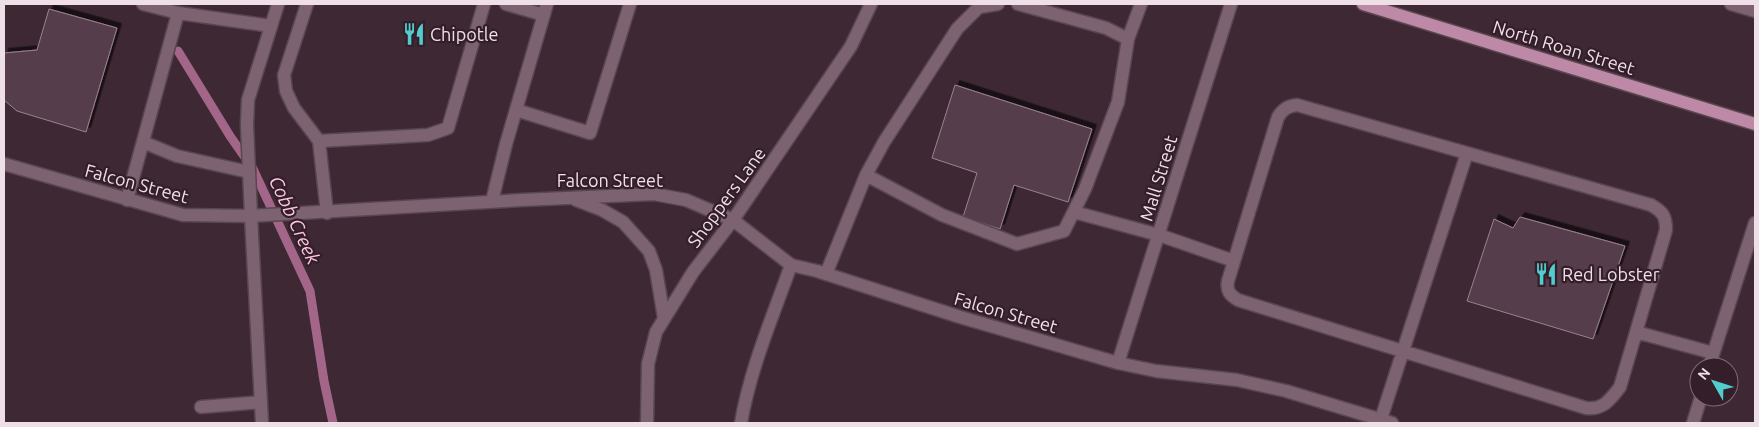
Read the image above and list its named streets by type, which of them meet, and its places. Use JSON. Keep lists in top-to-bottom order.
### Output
{
  "streets": {
    "main road": ["North Roan Street"],
    "street": ["Mall Street", "Falcon Street", "Shoppers Lane"]
  },
  "crossings": [
    ["Mall Street", "Falcon Street"],
    ["Falcon Street", "Shoppers Lane"]
  ],
  "water": ["Cobb Creek"],
  "places": {
    "restaurant": ["Chipotle", "Red Lobster"]
  },
  "north": "top left"
}
